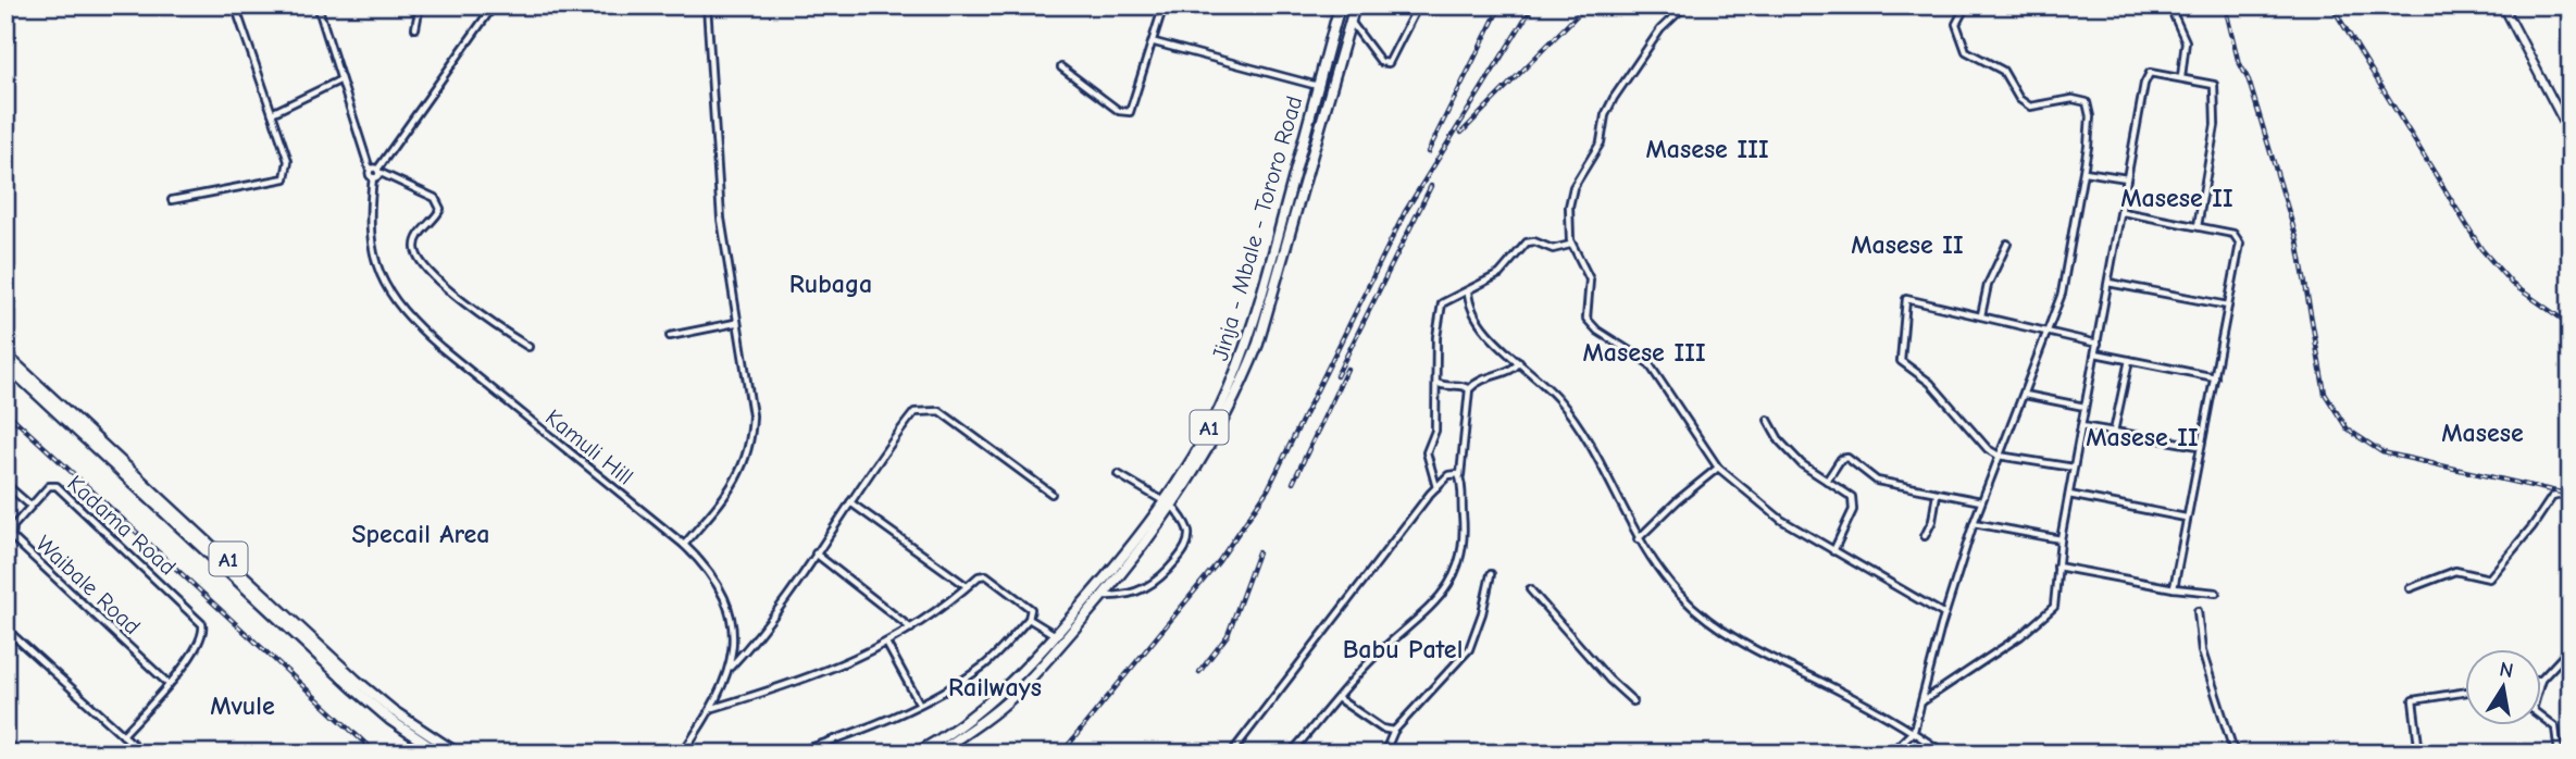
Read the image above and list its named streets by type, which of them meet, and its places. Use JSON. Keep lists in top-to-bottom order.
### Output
{
  "streets": {
    "highway": ["Jinja - Mbale - Tororo Road", "A1"],
    "street": ["Kamuli Hill", "Kadama Road", "Waibale Road"]
  },
  "crossings": [
    ["Kadama Road", "Waibale Road"]
  ],
  "districts": [
    "Masese III",
    "Masese II",
    "Masese II",
    "Rubaga",
    "Masese III",
    "Masese",
    "Masese II",
    "Specail Area",
    "Babu Patel",
    "Railways",
    "Mvule"
  ],
  "north": "top"
}
